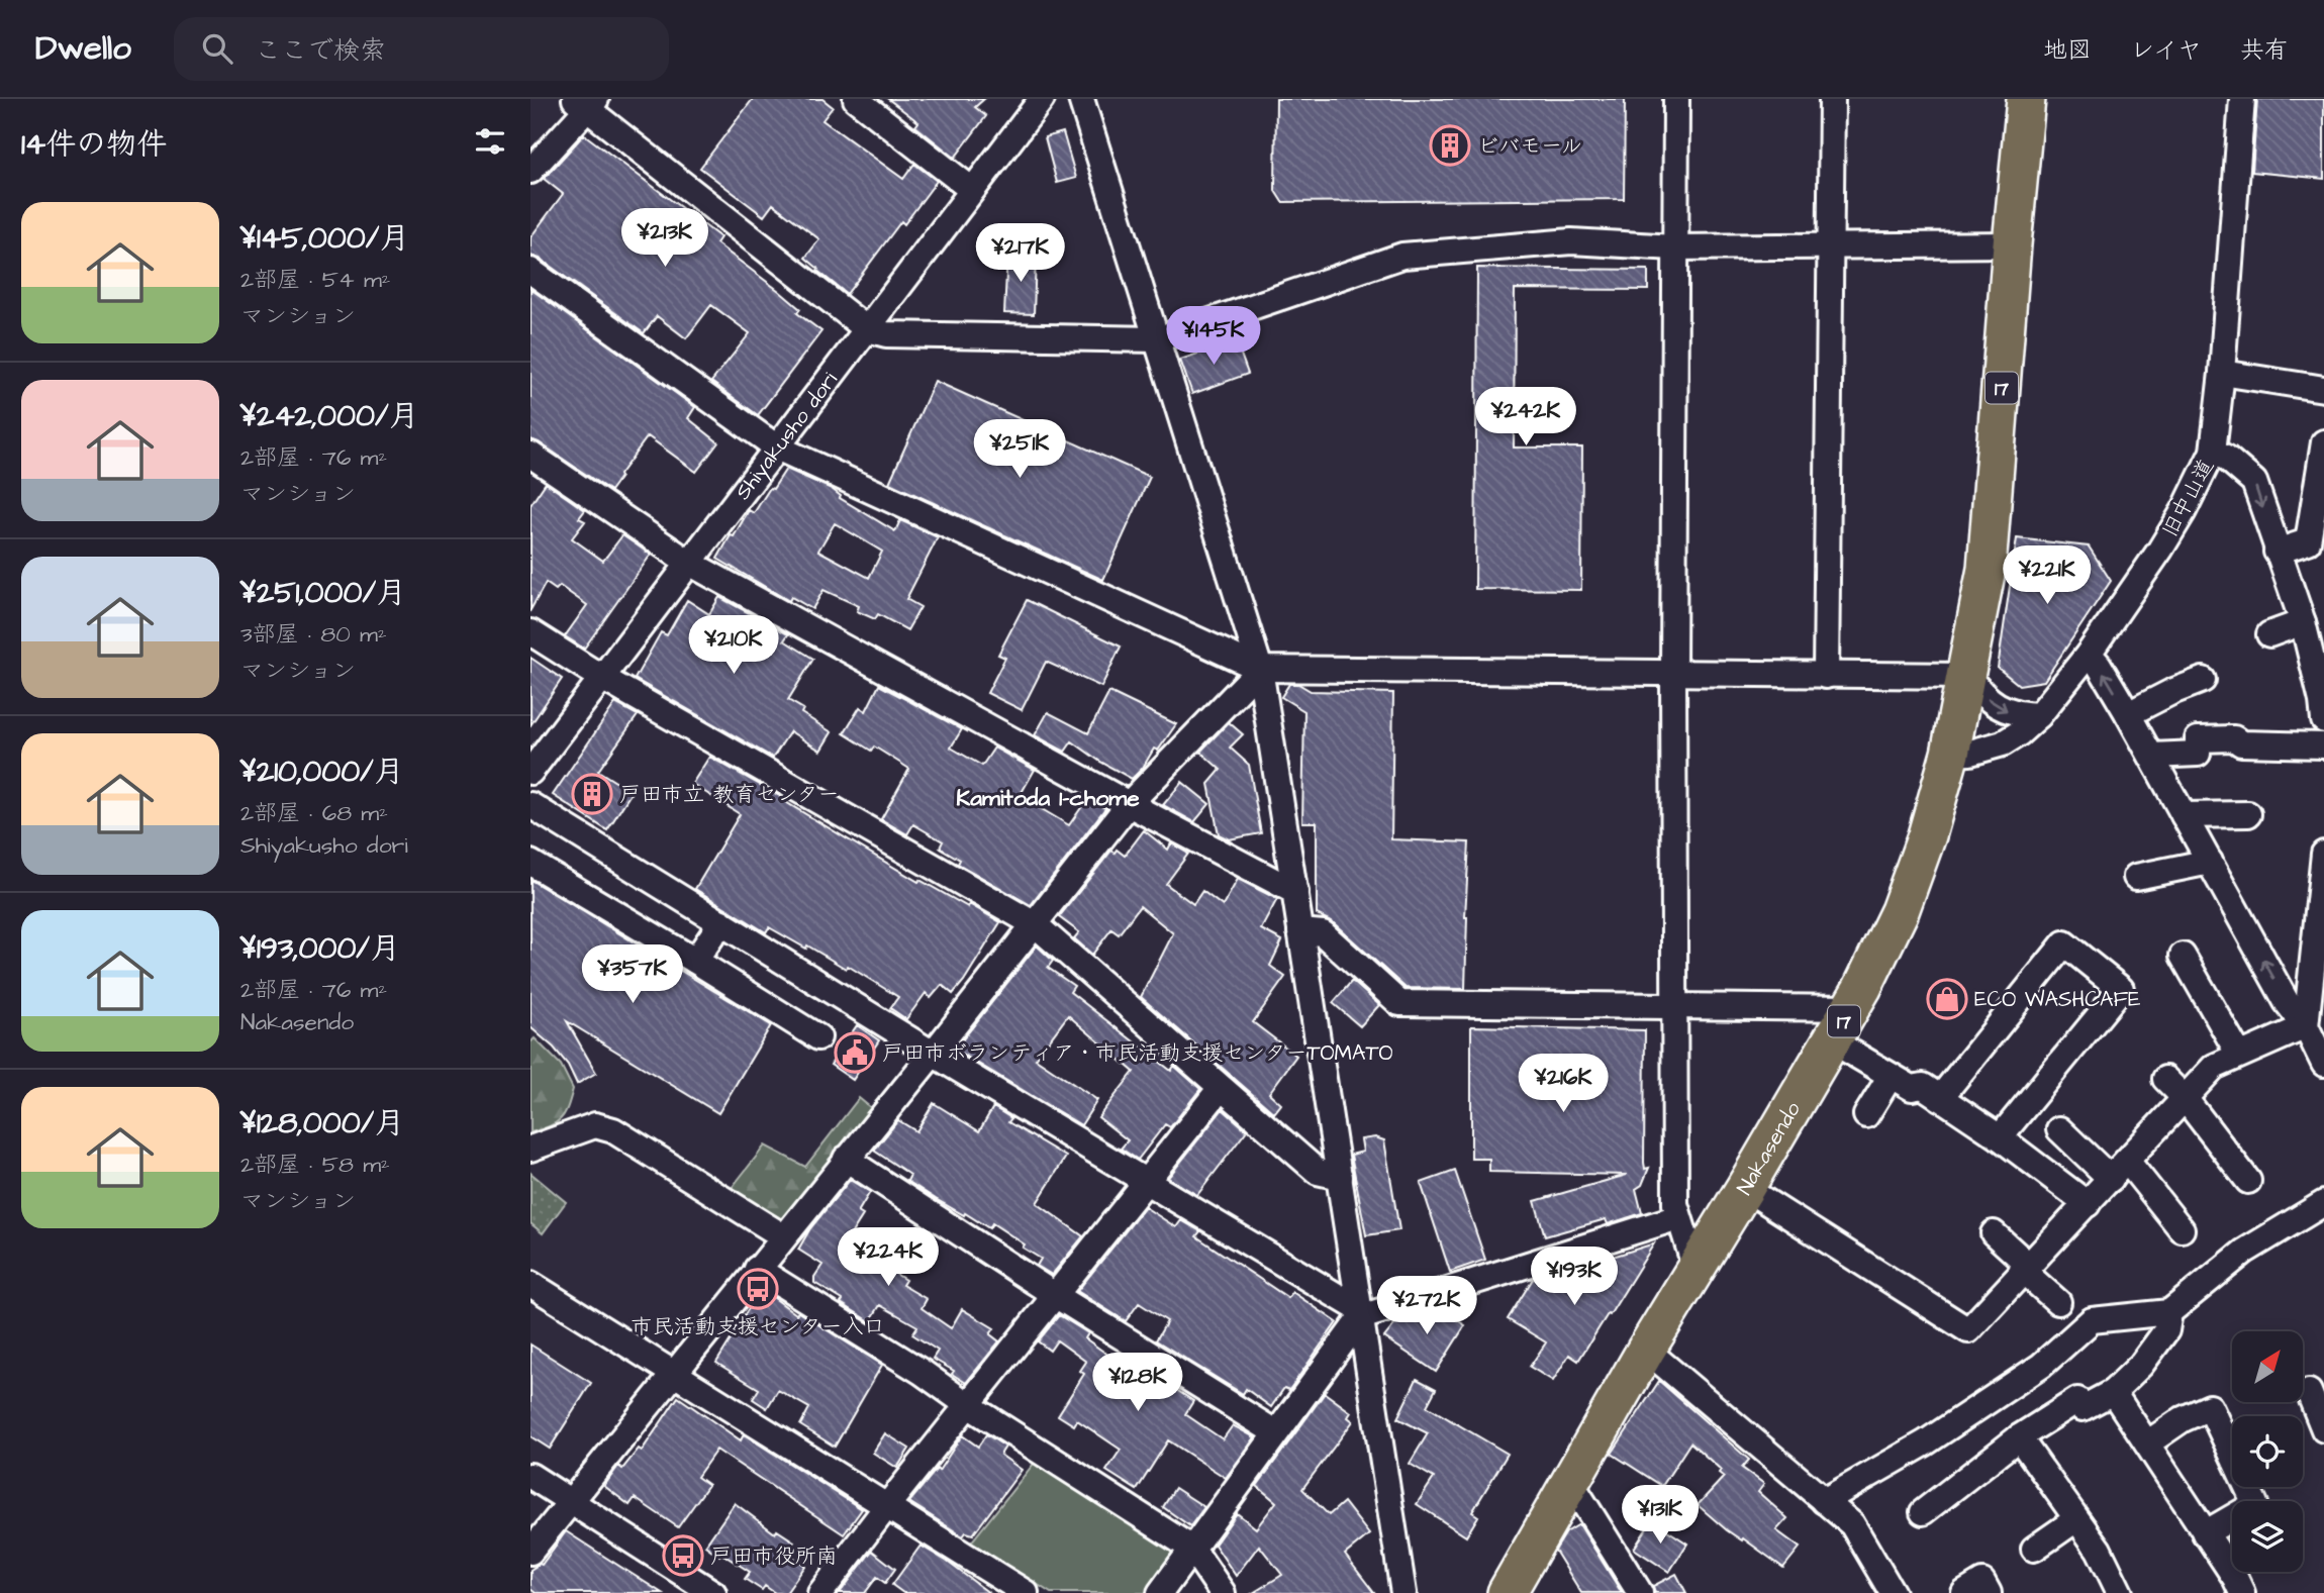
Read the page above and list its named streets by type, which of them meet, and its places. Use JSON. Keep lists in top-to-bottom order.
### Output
{
  "streets": {
    "highway": ["17", "Nakasendo"],
    "street": ["Shiyakusho dori", "旧中山道"]
  },
  "crossings": [
    ["17", "Nakasendo"],
    ["旧中山道", "Nakasendo"]
  ],
  "districts": ["Kamitoda 1-chome"],
  "places": {
    "building": ["ビバモール", "戸田市立 教育センター"],
    "shop": ["ECO WASHCAFE"],
    "public building": ["戸田市ボランティア・市民活動支援センターTOMATO"],
    "bus stop": ["市民活動支援センター入口", "戸田市役所南"]
  },
  "north": "top right",
  "page": {
    "header": "Dwello",
    "search": "ここで検索",
    "nav": ["地図", "レイヤ", "共有"],
    "heading": "14件の物件",
    "list": [
      {
        "name": "¥145,000/月",
        "note": "2部屋 · 54 m² · マンション"
      },
      {
        "name": "¥242,000/月",
        "note": "2部屋 · 76 m² · マンション"
      },
      {
        "name": "¥251,000/月",
        "note": "3部屋 · 80 m² · マンション"
      },
      {
        "name": "¥210,000/月",
        "note": "2部屋 · 68 m² · Shiyakusho dori"
      },
      {
        "name": "¥193,000/月",
        "note": "2部屋 · 76 m² · Nakasendo"
      },
      {
        "name": "¥128,000/月",
        "note": "2部屋 · 58 m² · マンション"
      }
    ],
    "price": [
      "¥213K",
      "¥217K",
      "¥145K",
      "¥242K",
      "¥251K",
      "¥221K",
      "¥210K",
      "¥357K",
      "¥216K",
      "¥224K",
      "¥193K",
      "¥272K",
      "¥128K",
      "¥131K"
    ]
  }
}
